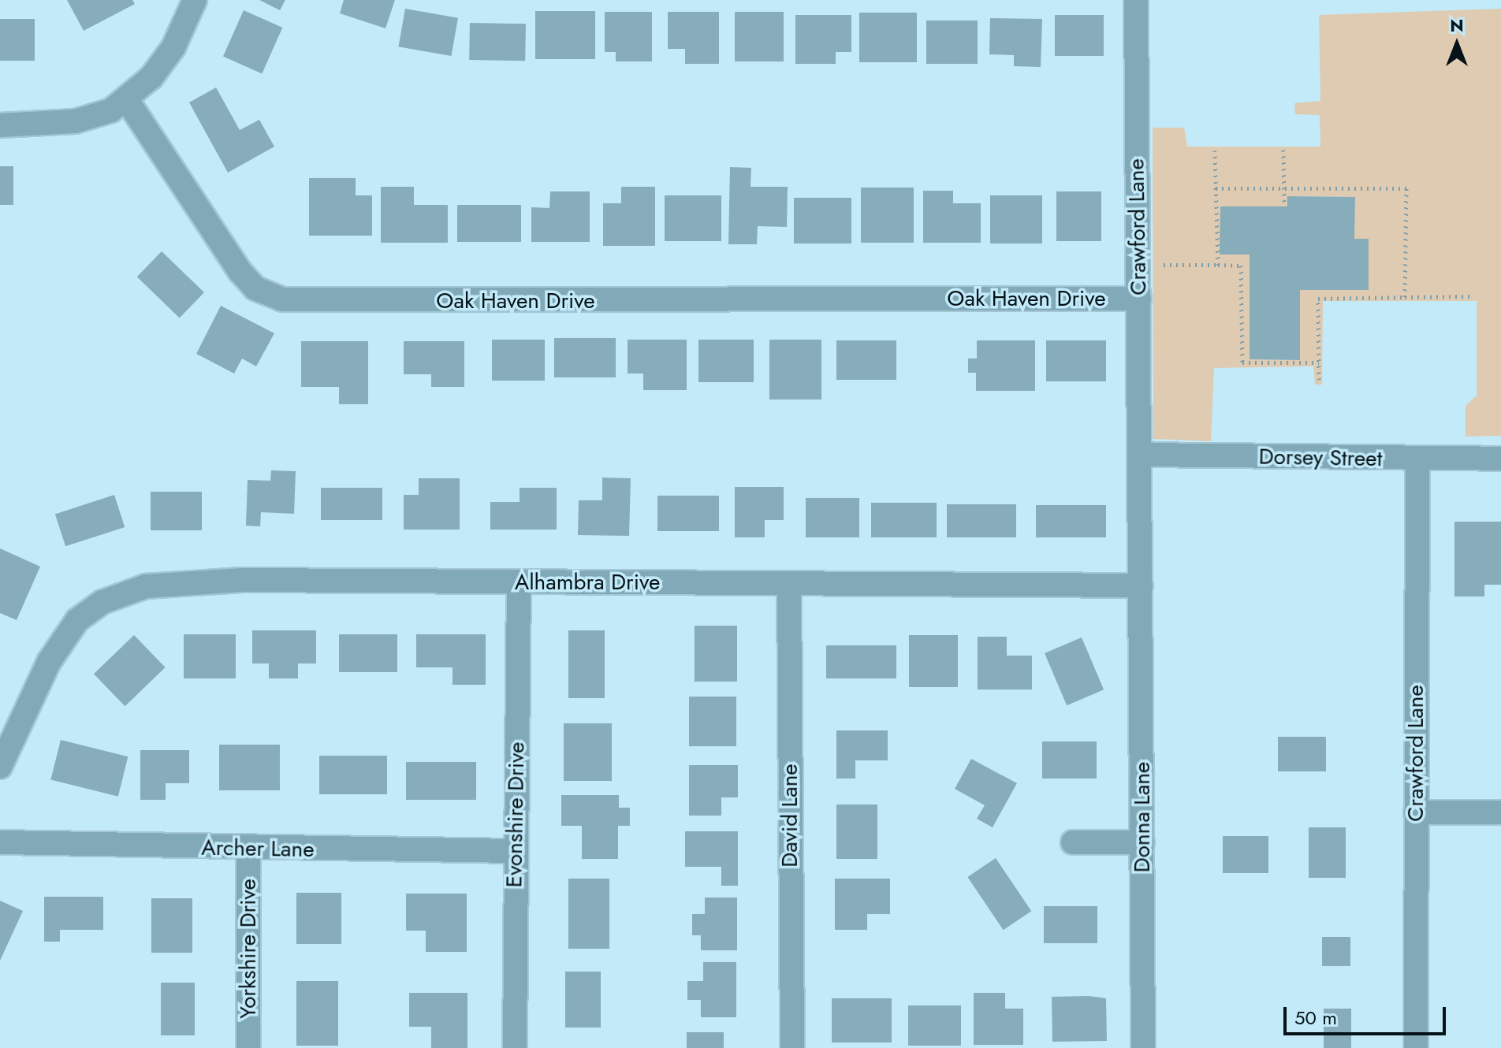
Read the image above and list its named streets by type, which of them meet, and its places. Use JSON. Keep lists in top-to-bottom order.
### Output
{
  "streets": {
    "street": [
      "Crawford Lane",
      "Oak Haven Drive",
      "Dorsey Street",
      "Alhambra Drive",
      "Evonshire Drive",
      "David Lane",
      "Donna Lane",
      "Archer Lane",
      "Yorkshire Drive"
    ]
  },
  "crossings": [
    ["Crawford Lane", "Oak Haven Drive"],
    ["Crawford Lane", "Dorsey Street"],
    ["Alhambra Drive", "Evonshire Drive"],
    ["Alhambra Drive", "David Lane"],
    ["Alhambra Drive", "Donna Lane"],
    ["Evonshire Drive", "Archer Lane"],
    ["Archer Lane", "Yorkshire Drive"]
  ],
  "scale_bar": "50 m",
  "north": "top"
}
